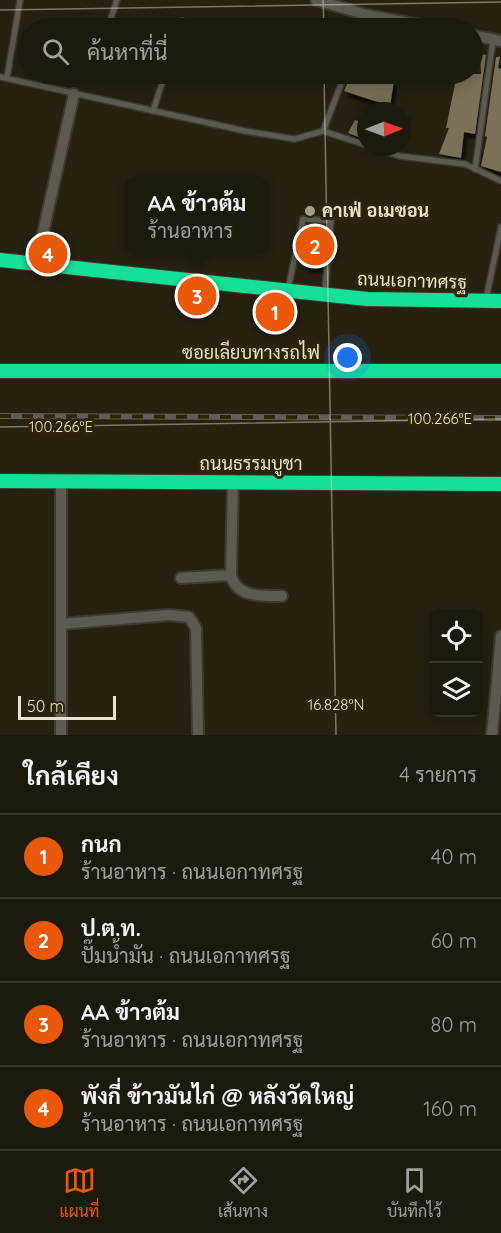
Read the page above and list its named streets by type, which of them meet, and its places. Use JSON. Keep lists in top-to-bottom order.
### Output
{
  "streets": {
    "main road": ["ถนนเอกาทศรฐ", "ซอยเลียบทางรถไฟ", "ถนนธรรมบูชา"]
  },
  "places": ["คาเฟ่ อเมซอน"],
  "scale_bar": "50 m",
  "north": "right",
  "page": {
    "search": "ค้นหาที่นี่",
    "popup": ["AA ข้าวต้ม", "ร้านอาหาร"],
    "pins": [
      "2",
      "4",
      "3",
      "1"
    ],
    "scale": "50 m",
    "heading": ["ใกล้เคียง", "4 รายการ"],
    "list": [
      {
        "mark": "1",
        "name": "กนก",
        "note": "ร้านอาหาร · ถนนเอกาทศรฐ",
        "value": "40 m"
      },
      {
        "mark": "2",
        "name": "ป.ต.ท.",
        "note": "ปั๊มน้ำมัน · ถนนเอกาทศรฐ",
        "value": "60 m"
      },
      {
        "mark": "3",
        "name": "AA ข้าวต้ม",
        "note": "ร้านอาหาร · ถนนเอกาทศรฐ",
        "value": "80 m"
      },
      {
        "mark": "4",
        "name": "พังกี่ ข้าวมันไก่ @ หลังวัดใหญ่",
        "note": "ร้านอาหาร · ถนนเอกาทศรฐ",
        "value": "160 m"
      }
    ],
    "nav": ["แผนที่", "เส้นทาง", "บันทึกไว้"]
  },
  "coordinates": ["100.266°E", "16.828°N"]
}
